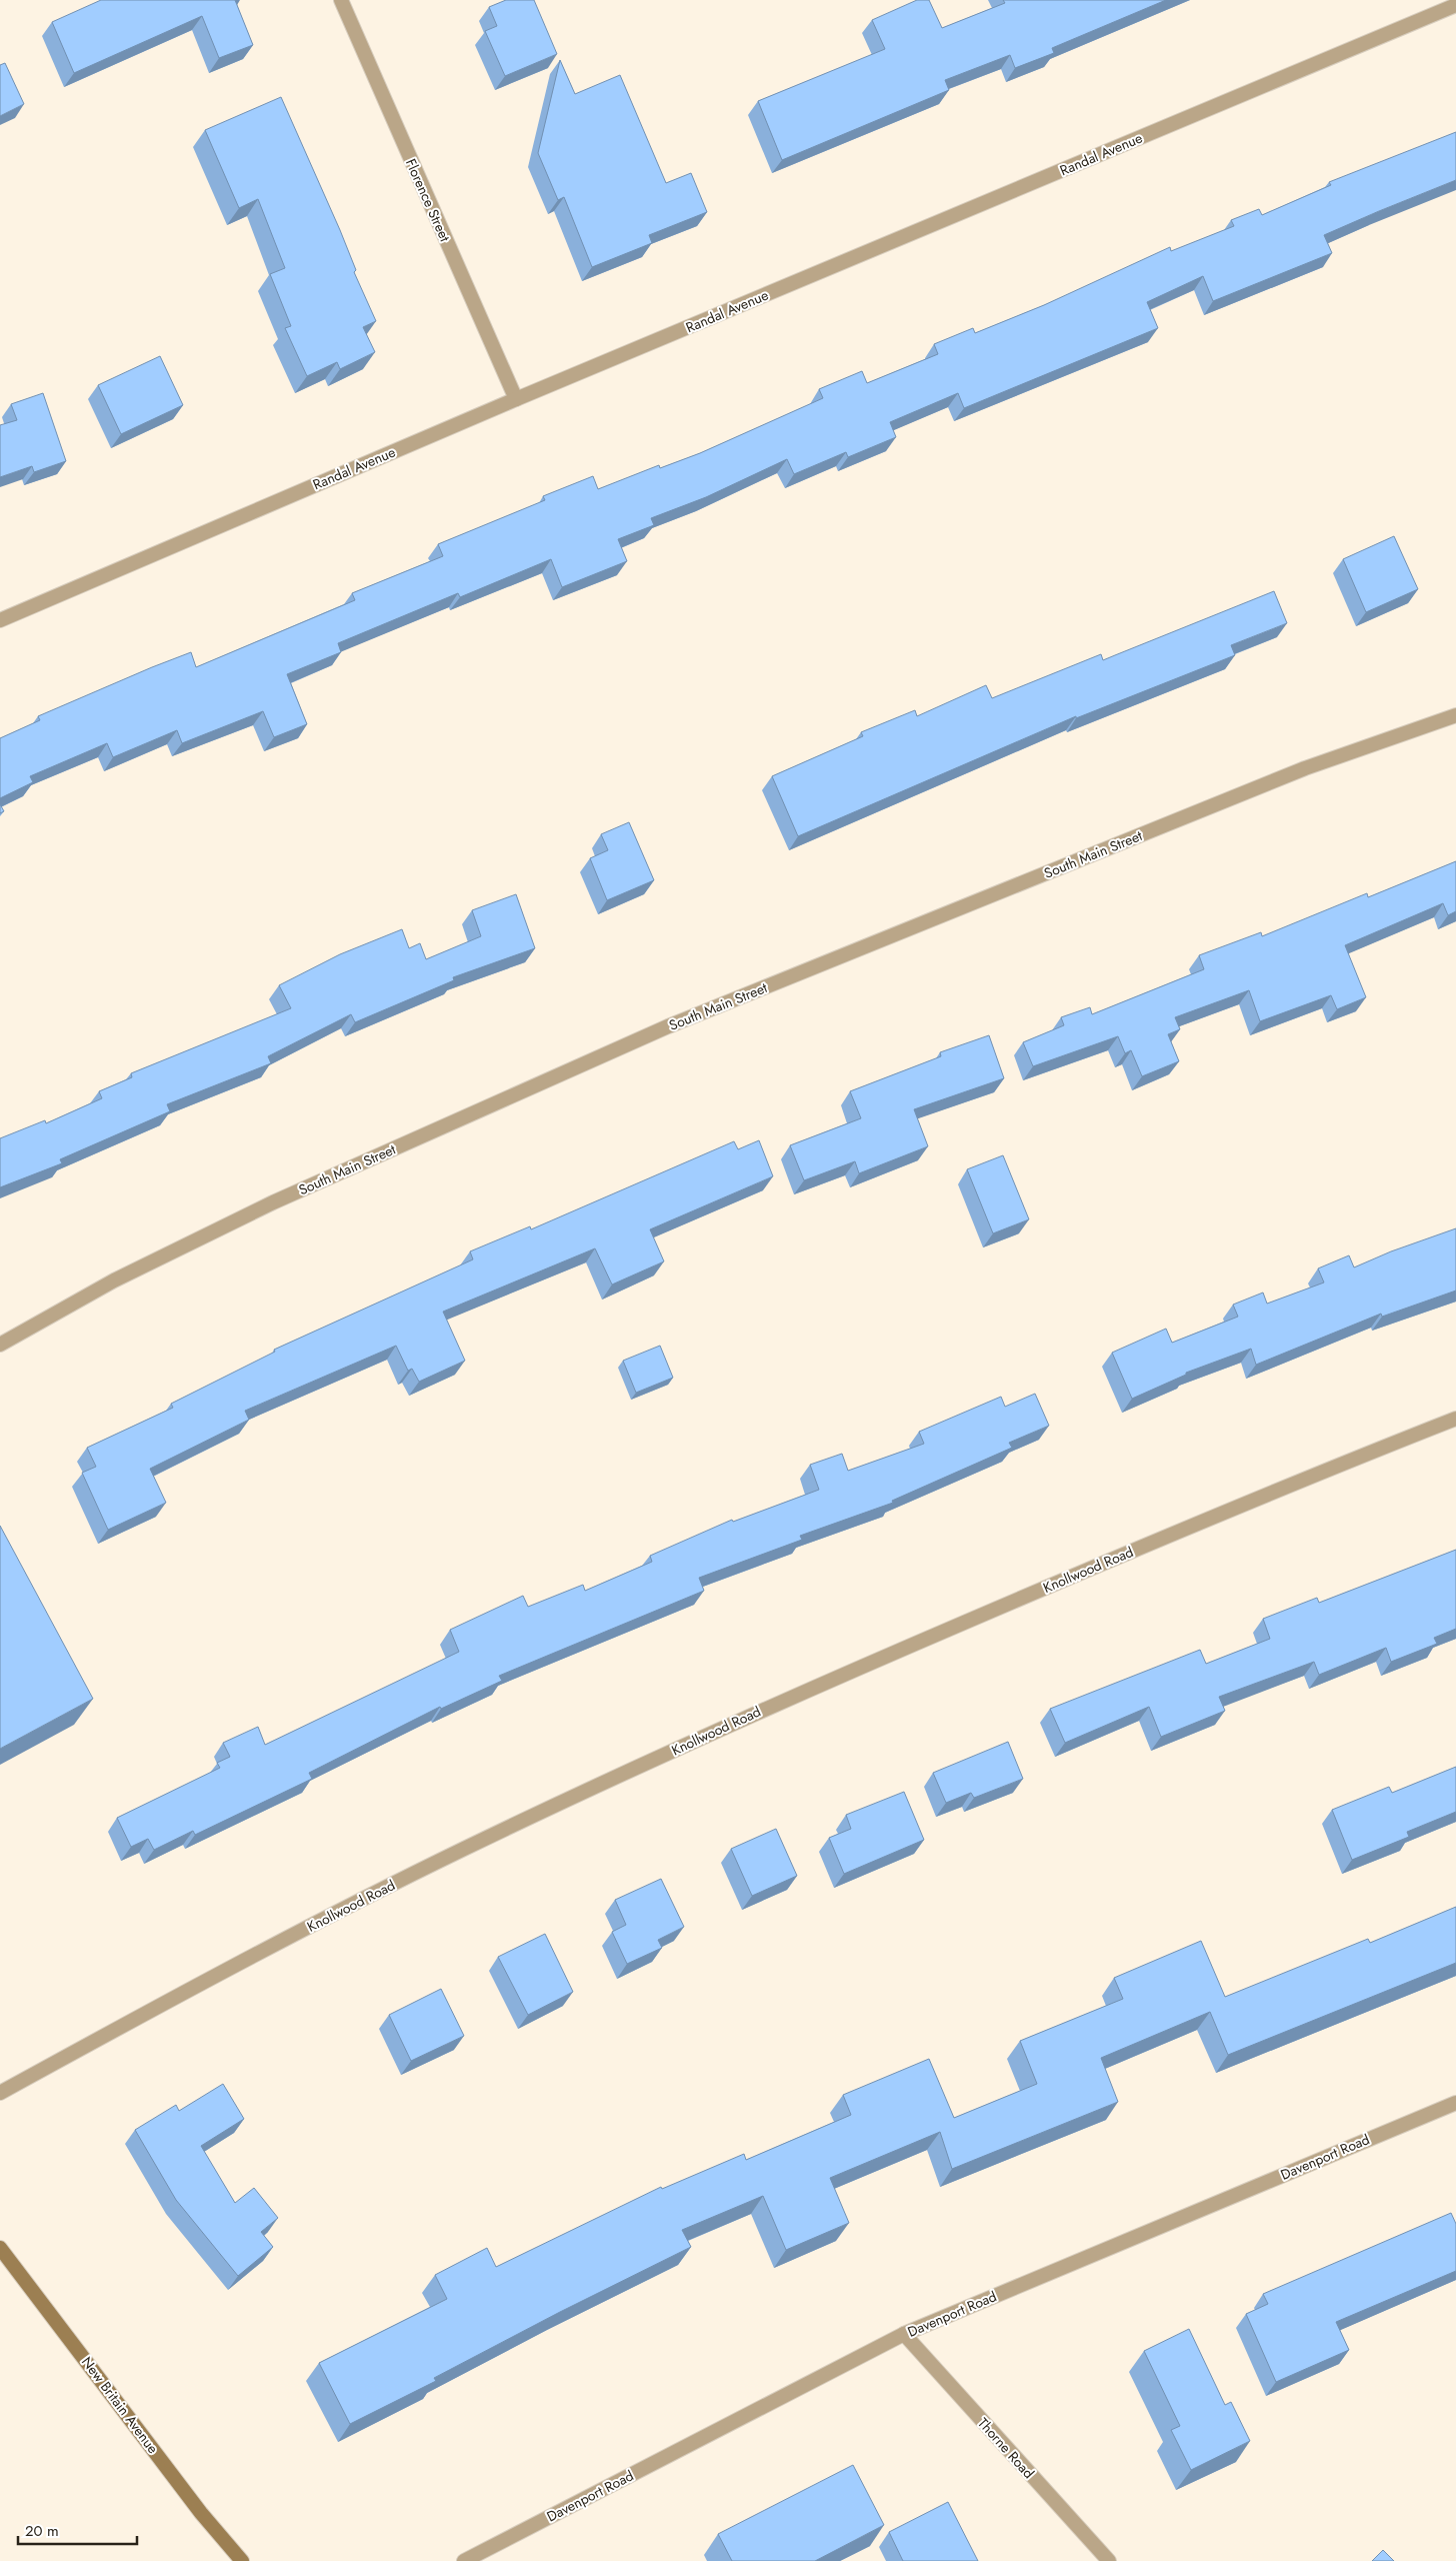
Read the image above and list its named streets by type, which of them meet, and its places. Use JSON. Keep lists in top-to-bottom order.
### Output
{
  "streets": {
    "main road": ["New Britain Avenue"],
    "street": [
      "Randal Avenue",
      "Florence Street",
      "South Main Street",
      "Knollwood Road",
      "Davenport Road",
      "Thorne Road"
    ]
  },
  "crossings": [
    ["Randal Avenue", "Florence Street"],
    ["Davenport Road", "Thorne Road"]
  ],
  "scale_bar": "20 m"
}
